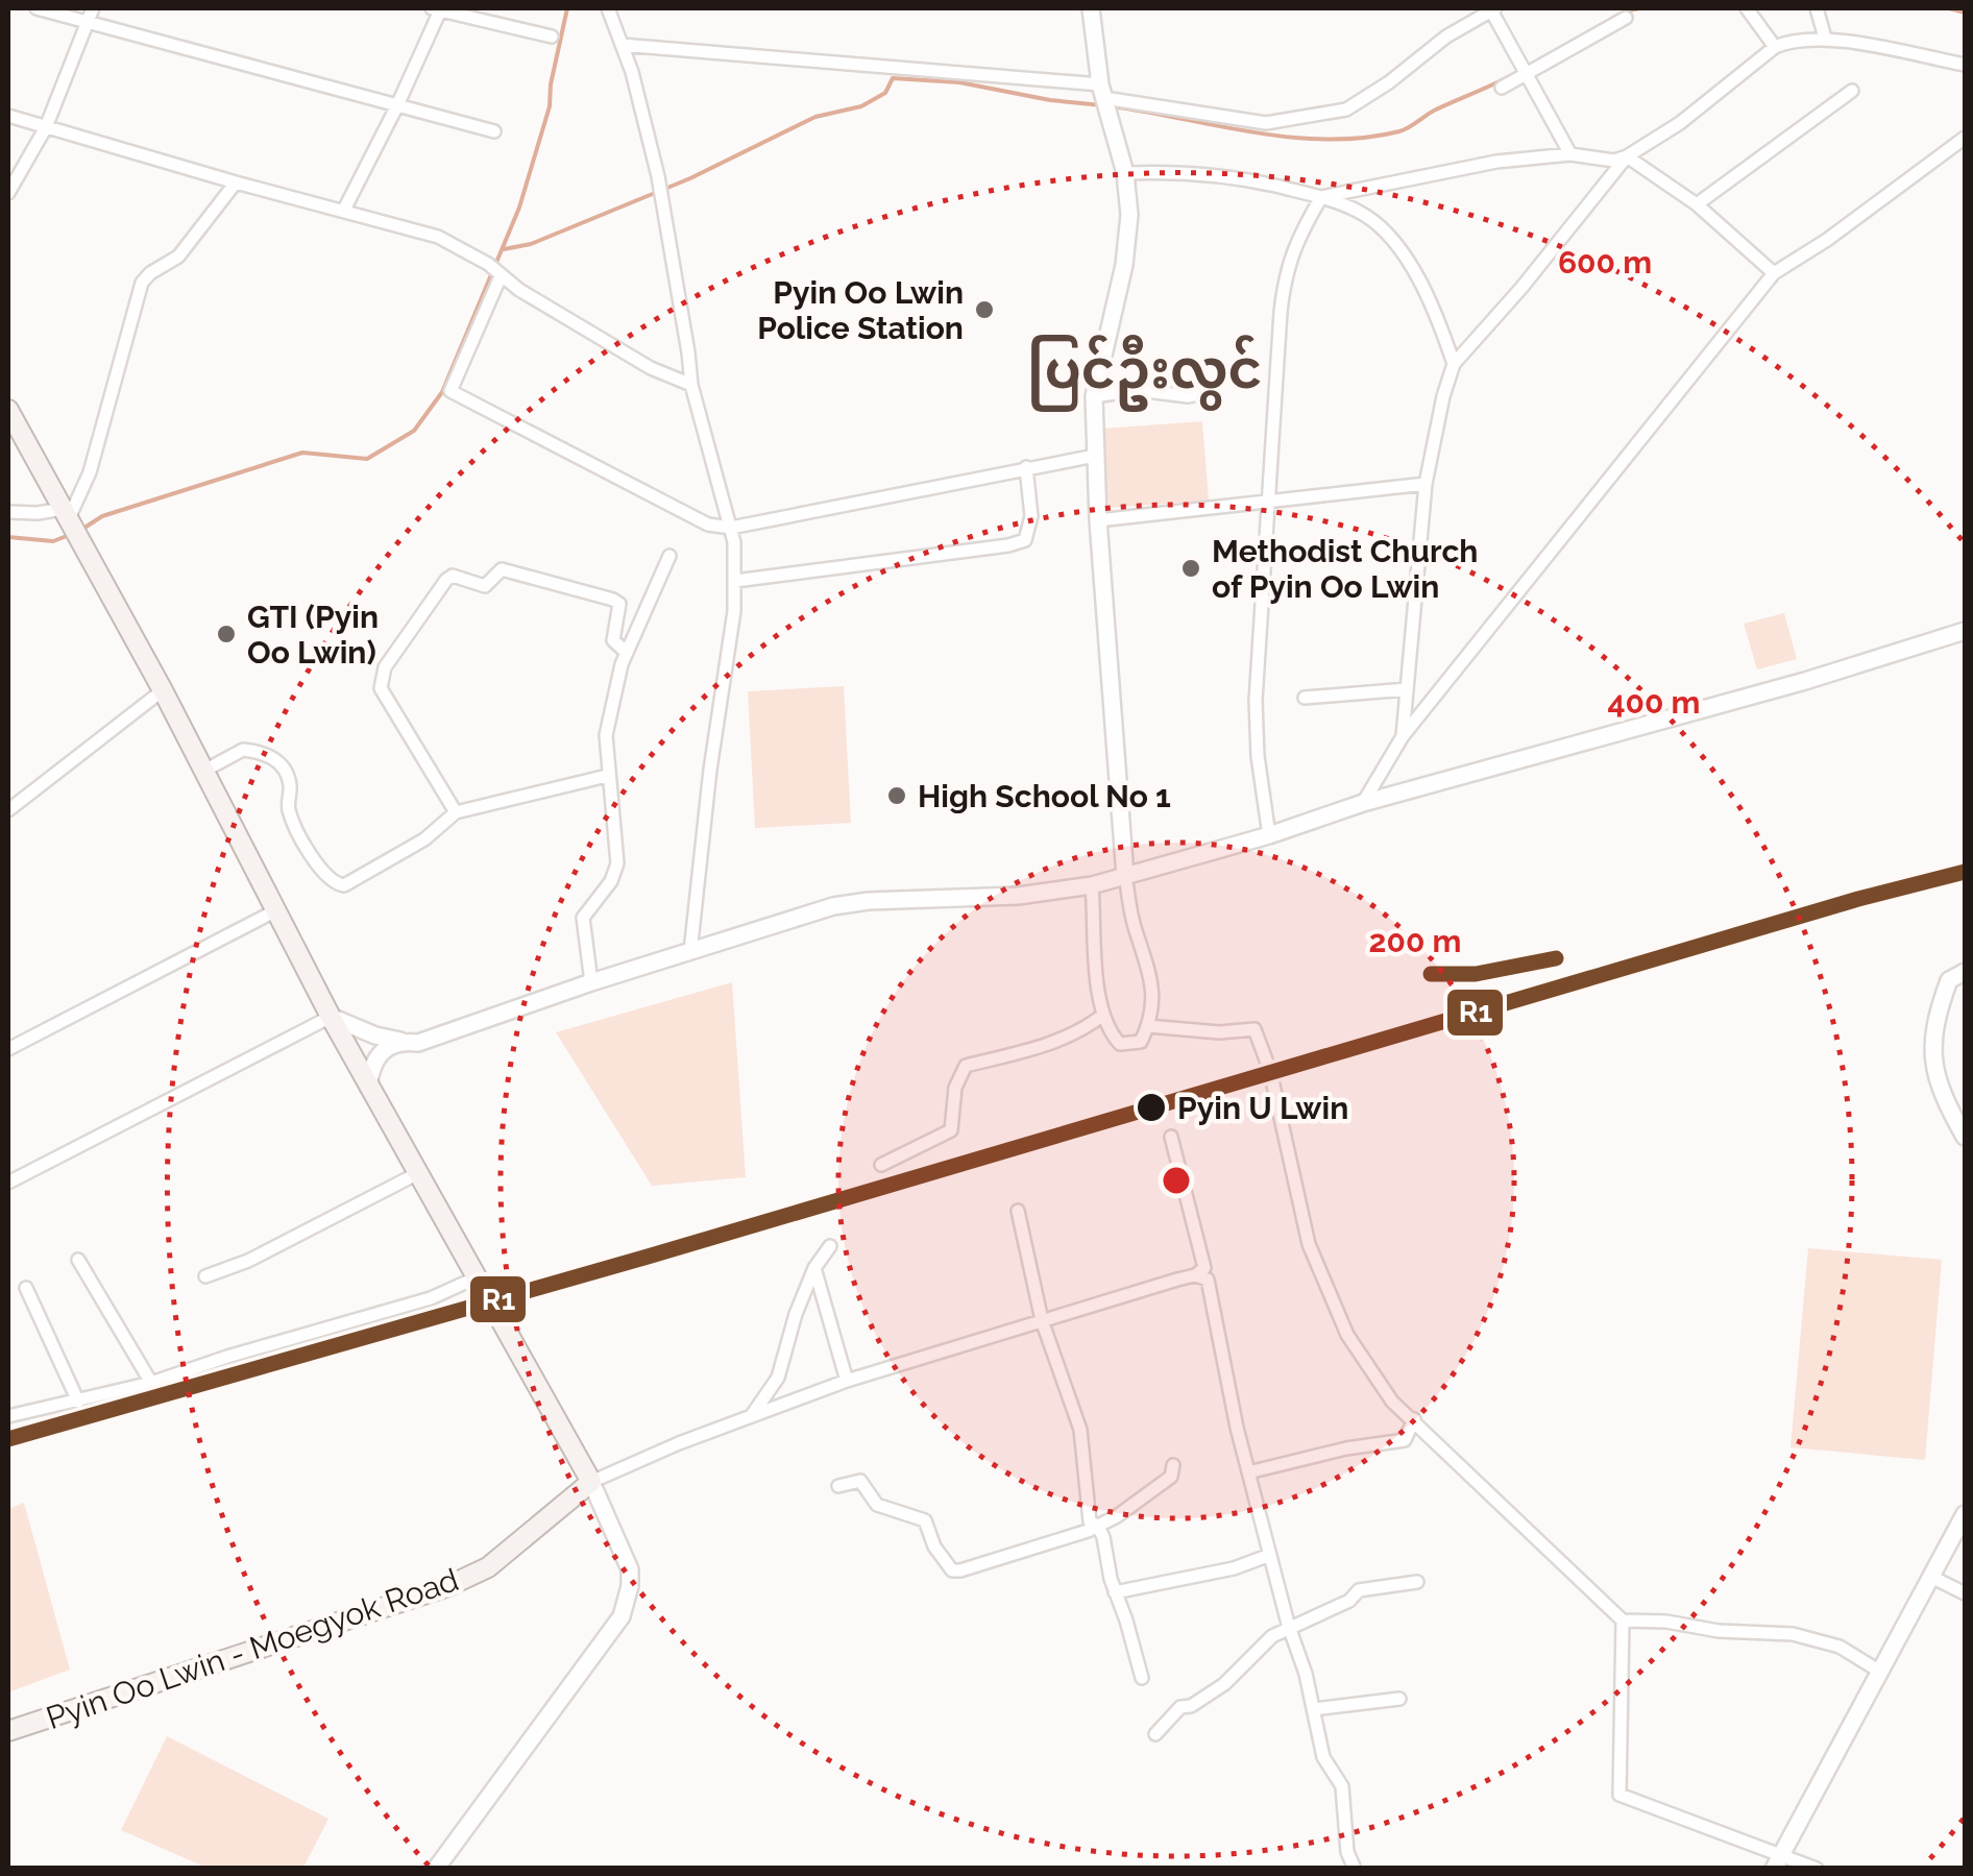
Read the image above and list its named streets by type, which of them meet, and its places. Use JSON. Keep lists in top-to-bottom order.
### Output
{
  "streets": {
    "main road": ["Pyin Oo Lwin - Moegyok Road"]
  },
  "districts": ["ပြင်ဦးလွင်"],
  "places": [
    "Pyin Oo Lwin Police Station",
    "Methodist Church of Pyin Oo Lwin",
    "GTI (Pyin Oo Lwin)",
    "High School No 1",
    "Pyin U Lwin"
  ],
  "lines": ["transit line R1"],
  "rings": ["600 m", "400 m", "200 m"]
}
